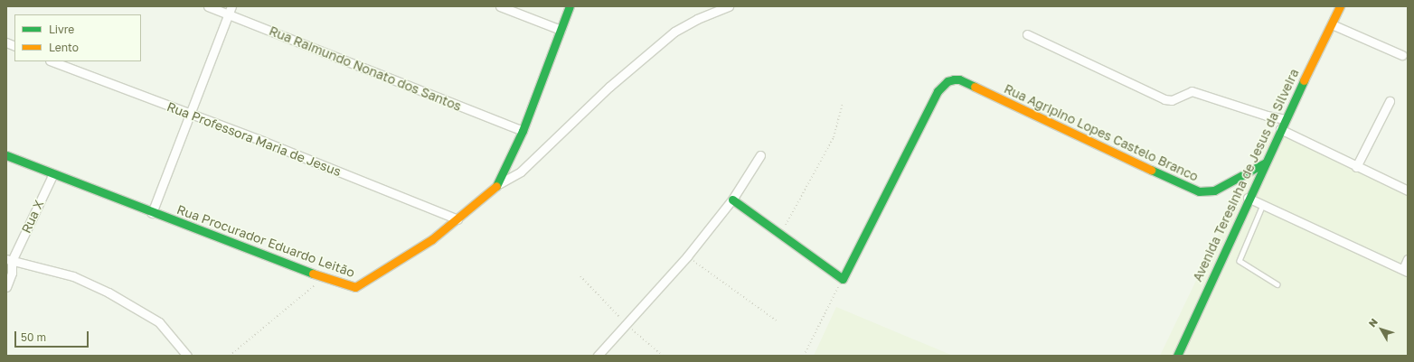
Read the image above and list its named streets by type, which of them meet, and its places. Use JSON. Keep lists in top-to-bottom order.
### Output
{
  "streets": {
    "street": [
      "Rua Raimundo Nonato dos Santos",
      "Rua Agripino Lopes Castelo Branco",
      "Rua Professora Maria de Jesus",
      "Avenida Teresinha de Jesus da Silveira",
      "Rua X",
      "Rua Procurador Eduardo Leitão"
    ]
  },
  "crossings": [
    ["Rua Raimundo Nonato dos Santos", "Rua Procurador Eduardo Leitão"],
    ["Rua Agripino Lopes Castelo Branco", "Avenida Teresinha de Jesus da Silveira"],
    ["Rua Professora Maria de Jesus", "Rua Procurador Eduardo Leitão"],
    ["Rua X", "Rua Procurador Eduardo Leitão"]
  ],
  "legend": ["Livre", "Lento"],
  "scale_bar": "50 m",
  "north": "top left"
}
